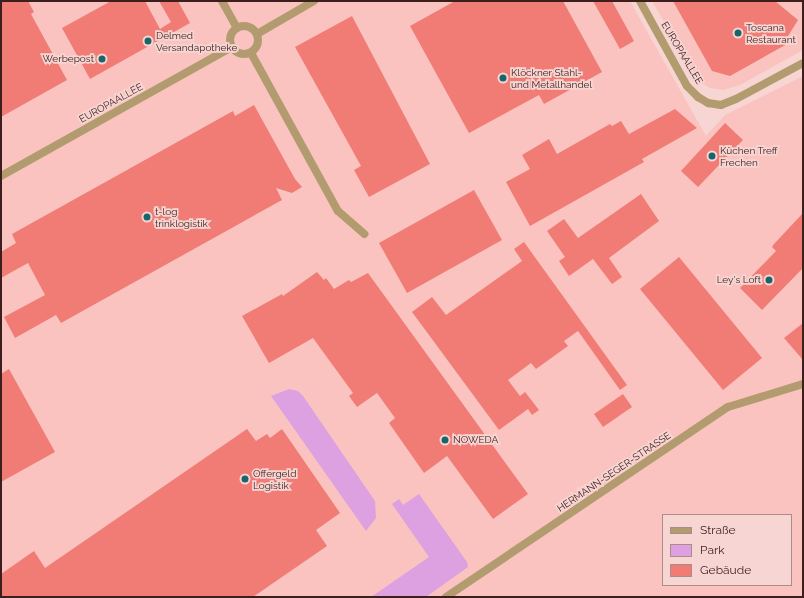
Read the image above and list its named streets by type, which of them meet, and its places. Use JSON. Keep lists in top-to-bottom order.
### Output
{
  "streets": {
    "street": ["EUROPAALLEE", "HERMANN-SEGER-STRASSE"]
  },
  "places": [
    "Toscana Restaurant",
    "Delmed Versandapotheke",
    "Werbepost",
    "Klöckner Stahl- und Metallhandel",
    "Küchen Treff Frechen",
    "t-log trinklogistik",
    "Ley's Loft",
    "NOWEDA",
    "Offergeld Logistik"
  ],
  "legend": ["Straße", "Park", "Gebäude"]
}
